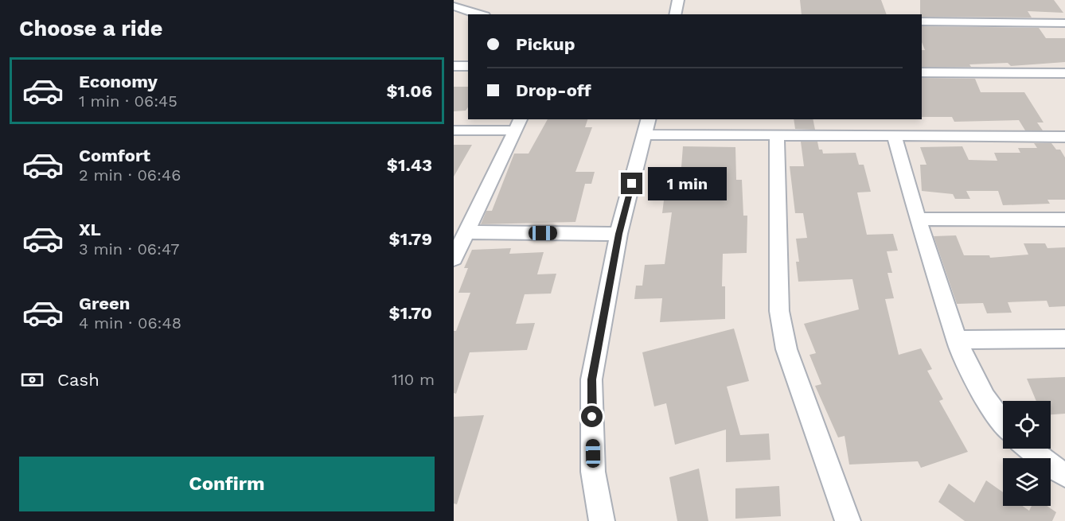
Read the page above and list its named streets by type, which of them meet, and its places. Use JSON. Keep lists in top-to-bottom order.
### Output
{
  "page": {
    "heading": "Choose a ride",
    "banner": ["Pickup", "Drop-off"],
    "list": [
      {
        "name": "Economy",
        "note": "1 min · 06:45",
        "value": "$1.06"
      },
      {
        "name": "Comfort",
        "note": "2 min · 06:46",
        "value": "$1.43"
      },
      {
        "name": "XL",
        "note": "3 min · 06:47",
        "value": "$1.79"
      },
      {
        "name": "Green",
        "note": "4 min · 06:48",
        "value": "$1.70"
      }
    ],
    "bubble": "1 min",
    "pay": ["Cash", "110 m"],
    "buttons": "Confirm"
  }
}
